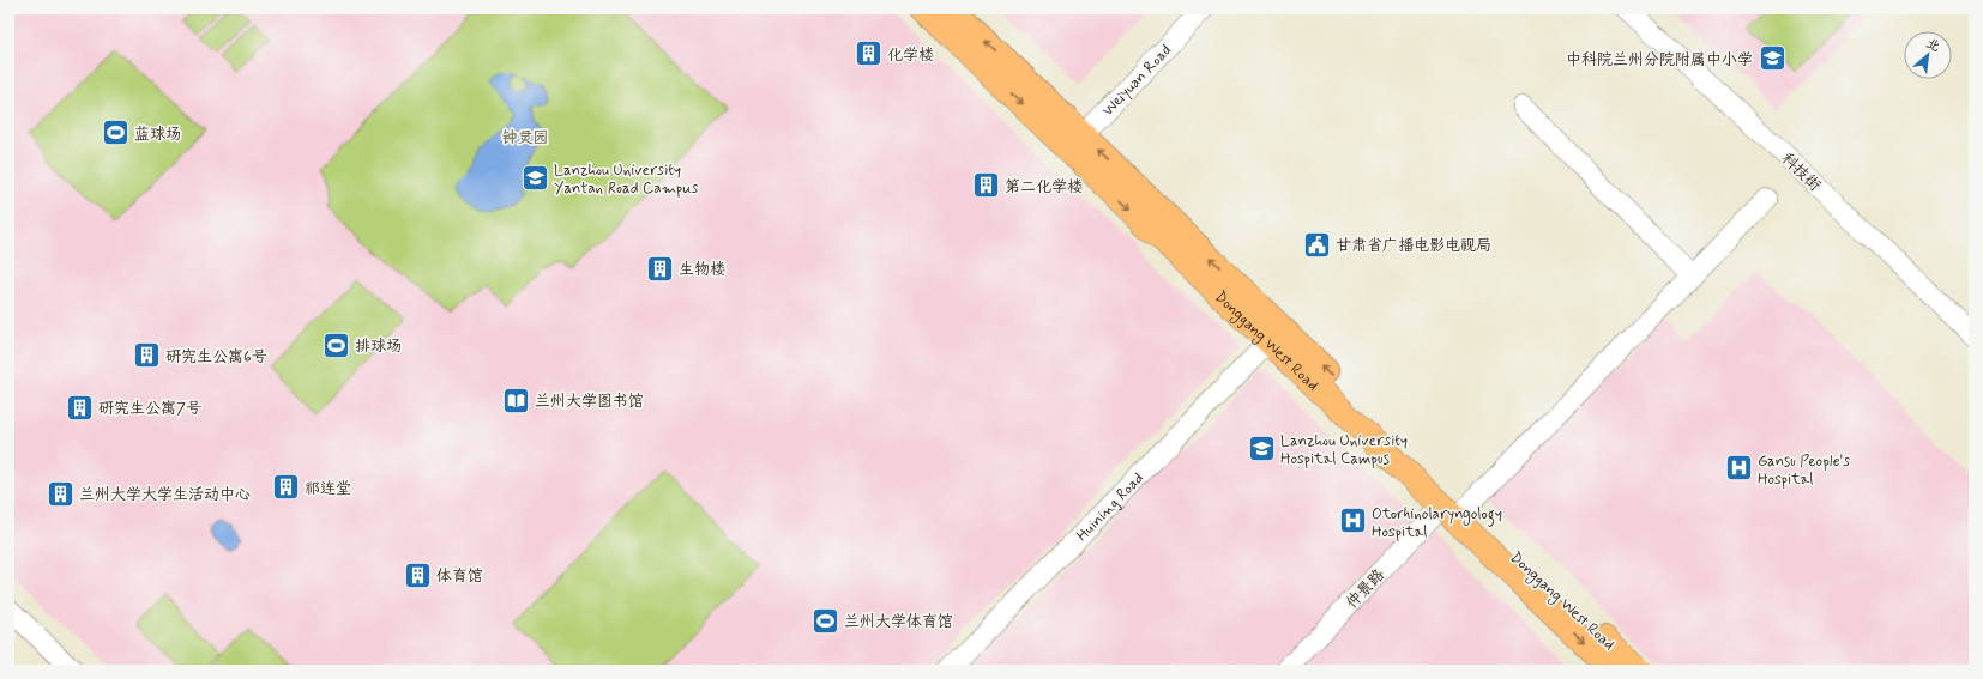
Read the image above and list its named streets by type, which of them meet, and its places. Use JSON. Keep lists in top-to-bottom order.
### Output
{
  "streets": {
    "main road": ["Donggang West Road"],
    "street": [
      "Weiyuan Road",
      "科技街",
      "Huining Road",
      "仲景路"
    ]
  },
  "crossings": [
    ["Weiyuan Road", "Donggang West Road"],
    ["Donggang West Road", "Huining Road"],
    ["Donggang West Road", "仲景路"]
  ],
  "parks": ["钟灵园"],
  "places": {
    "building": [
      "化学楼",
      "第二化学楼",
      "生物楼",
      "研究生公寓6号",
      "研究生公寓7号",
      "祁连堂",
      "兰州大学大学生活动中心",
      "体育馆"
    ],
    "school or university": ["中科院兰州分院附属中小学", "Lanzhou University Yantan Road Campus", "Lanzhou University Hospital Campus"],
    "sports": ["蓝球场", "排球场", "兰州大学体育馆"],
    "public building": ["甘肃省广播电影电视局"],
    "library": ["兰州大学图书馆"],
    "hospital": ["Gansu People's Hospital", "Otorhinolaryngology Hospital"]
  },
  "north": "top right"
}
